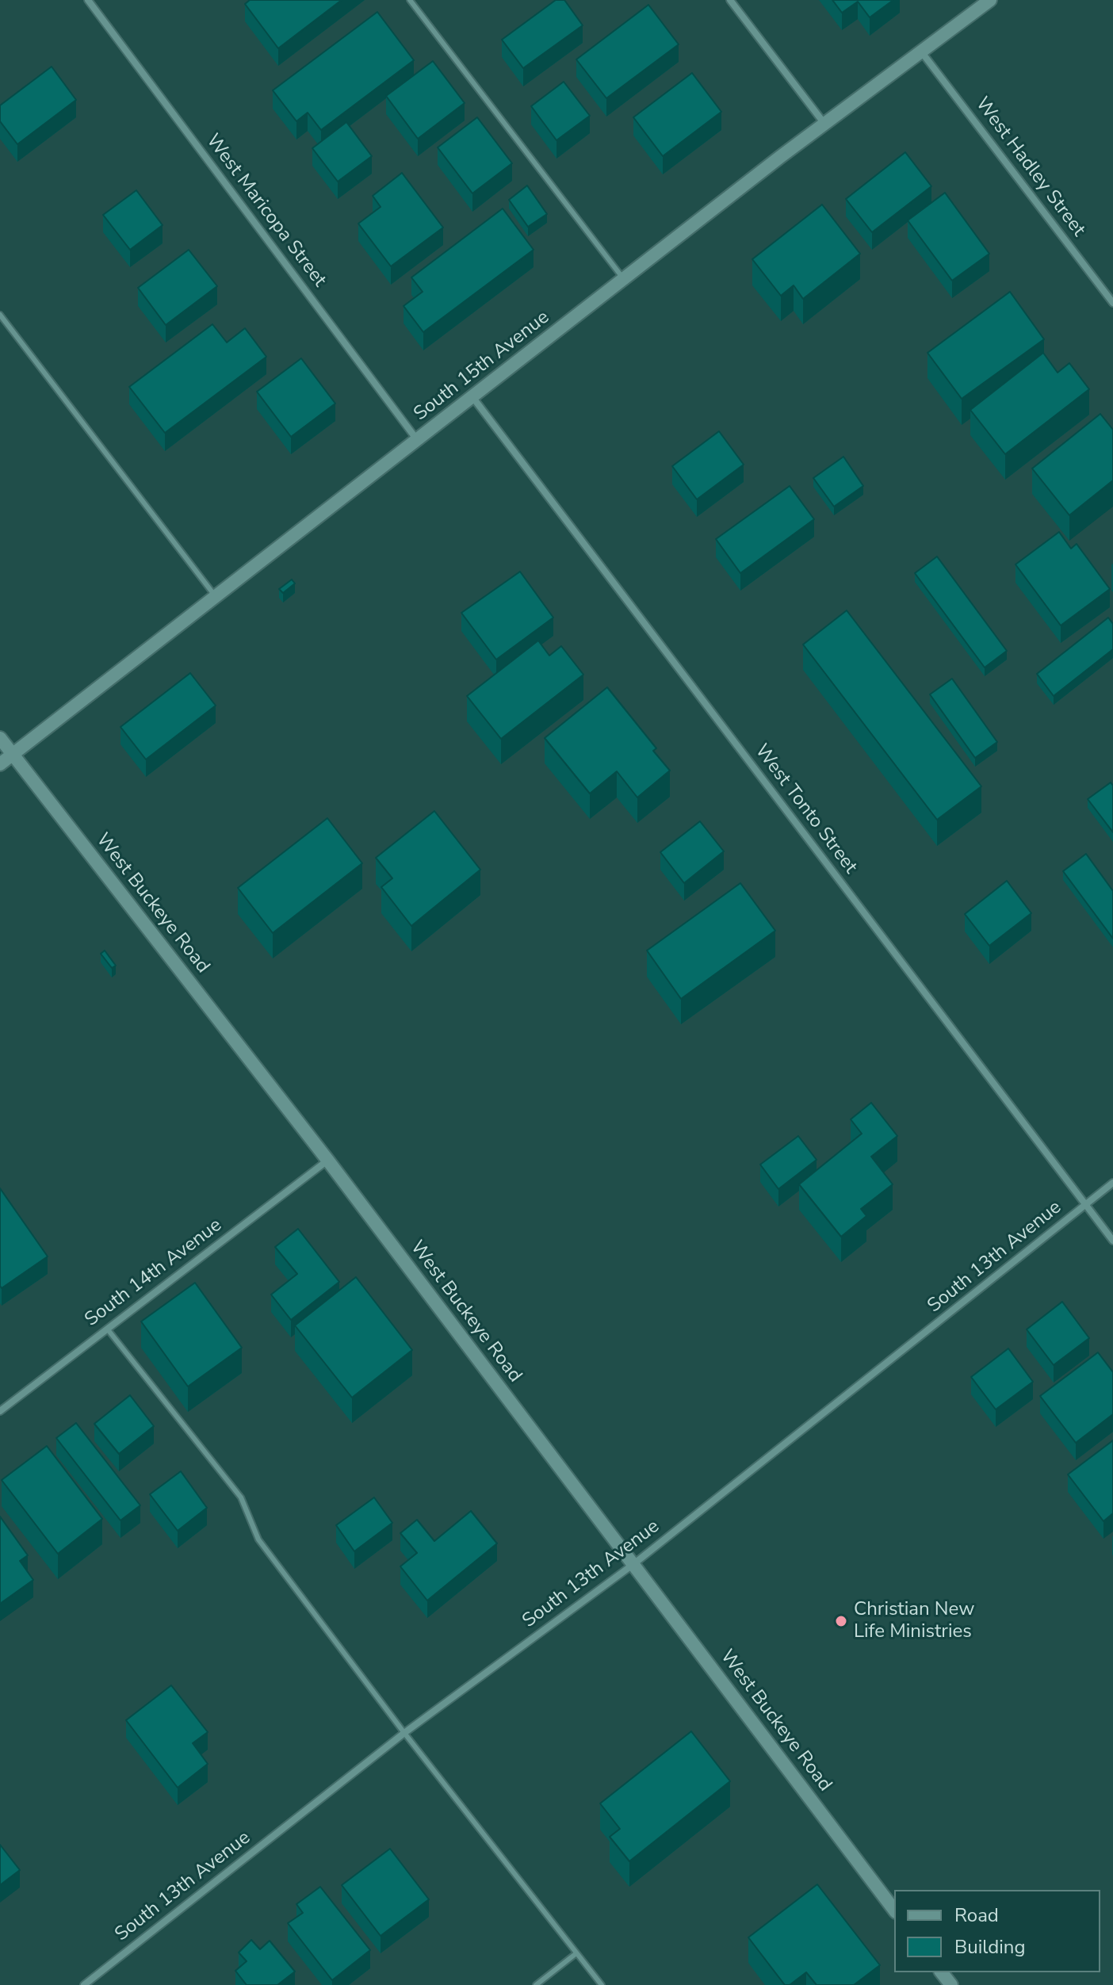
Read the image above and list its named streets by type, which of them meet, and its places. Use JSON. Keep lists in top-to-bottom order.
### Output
{
  "streets": {
    "main road": ["South 15th Avenue", "West Buckeye Road"],
    "street": [
      "West Hadley Street",
      "West Maricopa Street",
      "West Tonto Street",
      "South 13th Avenue",
      "South 14th Avenue"
    ]
  },
  "crossings": [
    ["West Hadley Street", "South 15th Avenue"],
    ["West Maricopa Street", "South 15th Avenue"],
    ["South 15th Avenue", "West Tonto Street"],
    ["South 15th Avenue", "West Buckeye Road"],
    ["West Tonto Street", "South 13th Avenue"],
    ["West Buckeye Road", "South 13th Avenue"],
    ["West Buckeye Road", "South 14th Avenue"]
  ],
  "places": ["Christian New Life Ministries"],
  "legend": ["Road", "Building"]
}
